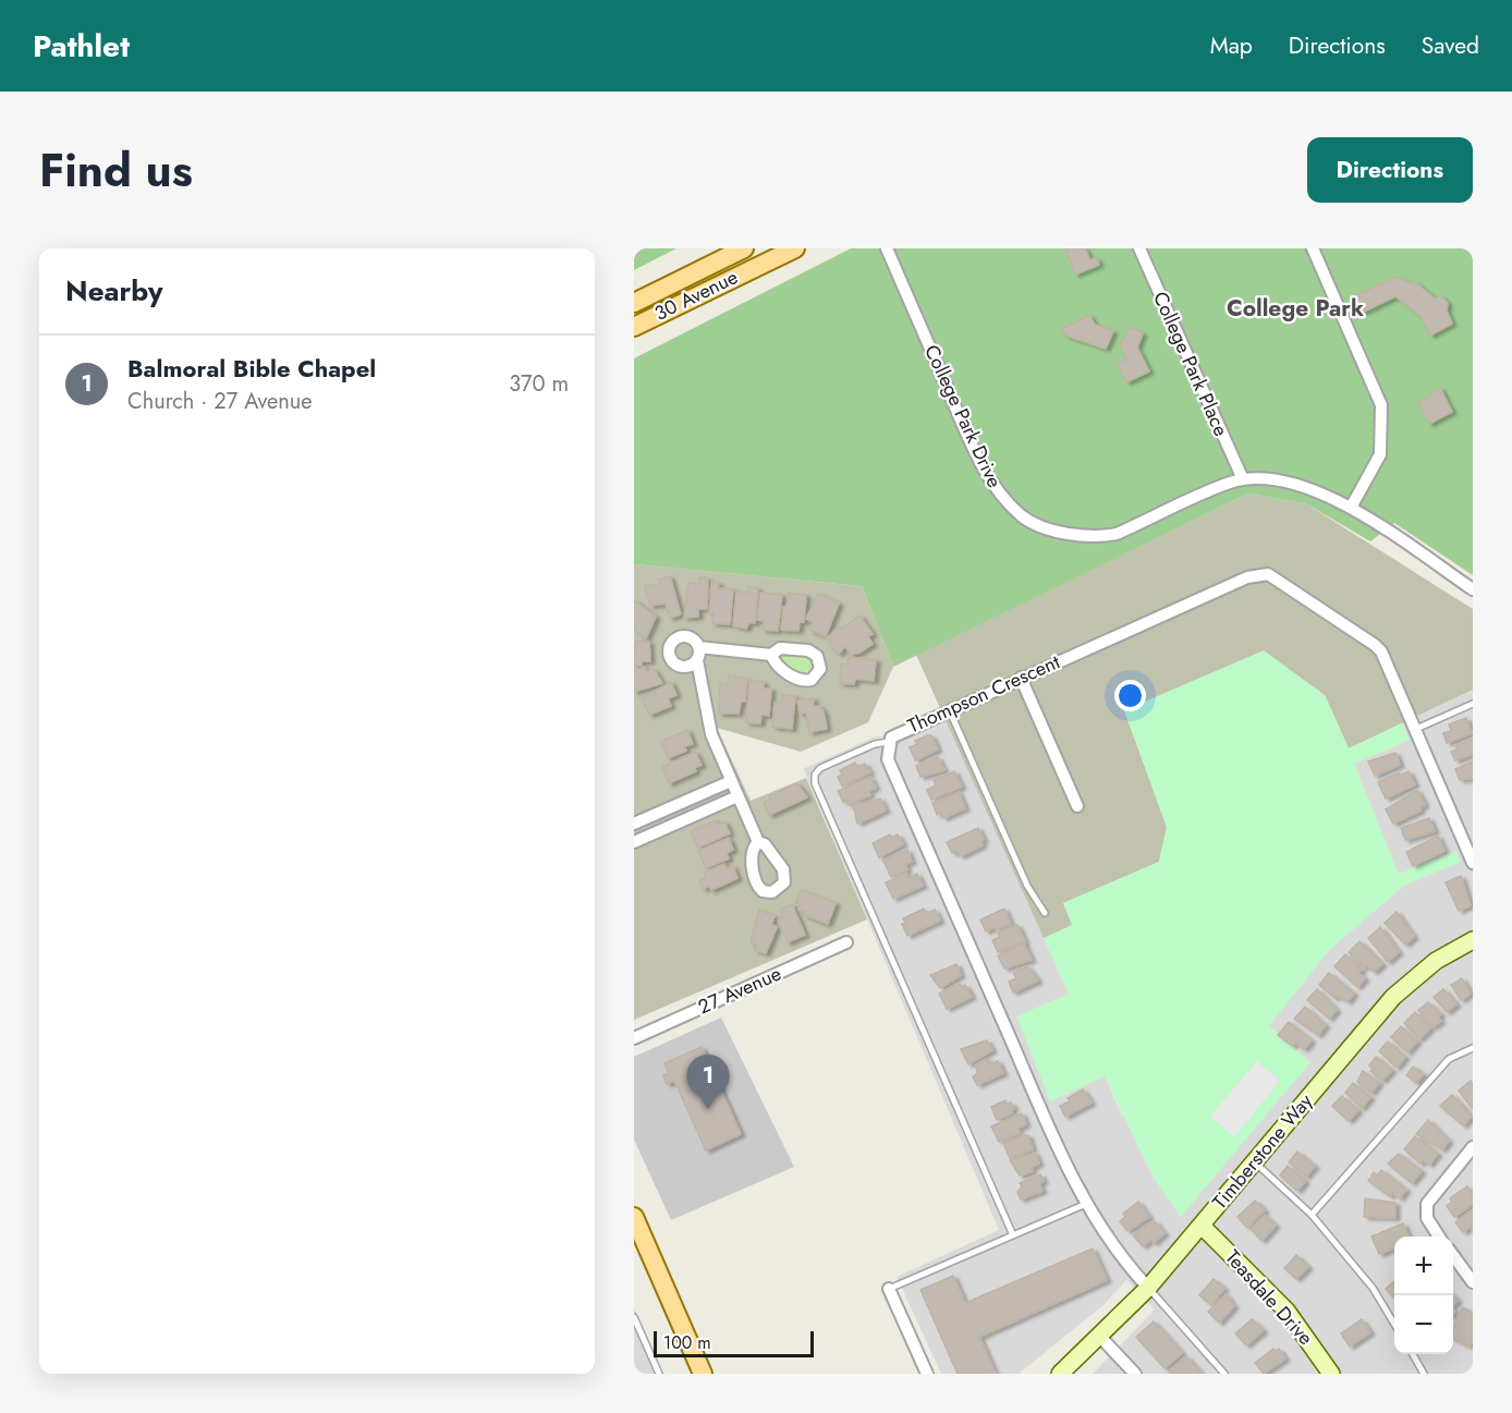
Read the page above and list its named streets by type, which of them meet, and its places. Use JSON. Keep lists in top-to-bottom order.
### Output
{
  "streets": {
    "main road": ["30 Avenue"],
    "street": [
      "College Park Place",
      "College Park Drive",
      "Thompson Crescent",
      "27 Avenue",
      "Timberstone Way",
      "Teasdale Drive"
    ]
  },
  "crossings": [
    ["College Park Place", "College Park Drive"],
    ["Thompson Crescent", "Timberstone Way"],
    ["Timberstone Way", "Teasdale Drive"]
  ],
  "districts": ["College Park"],
  "scale_bar": "100 m",
  "page": {
    "header": "Pathlet",
    "nav": ["Map", "Directions", "Saved"],
    "title": "Find us",
    "buttons": "Directions",
    "heading": "Nearby",
    "list": [
      {
        "mark": "1",
        "name": "Balmoral Bible Chapel",
        "note": "Church · 27 Avenue",
        "value": "370 m"
      }
    ],
    "pins": "1",
    "map_buttons": ["+", "−"],
    "scale": "100 m"
  }
}
